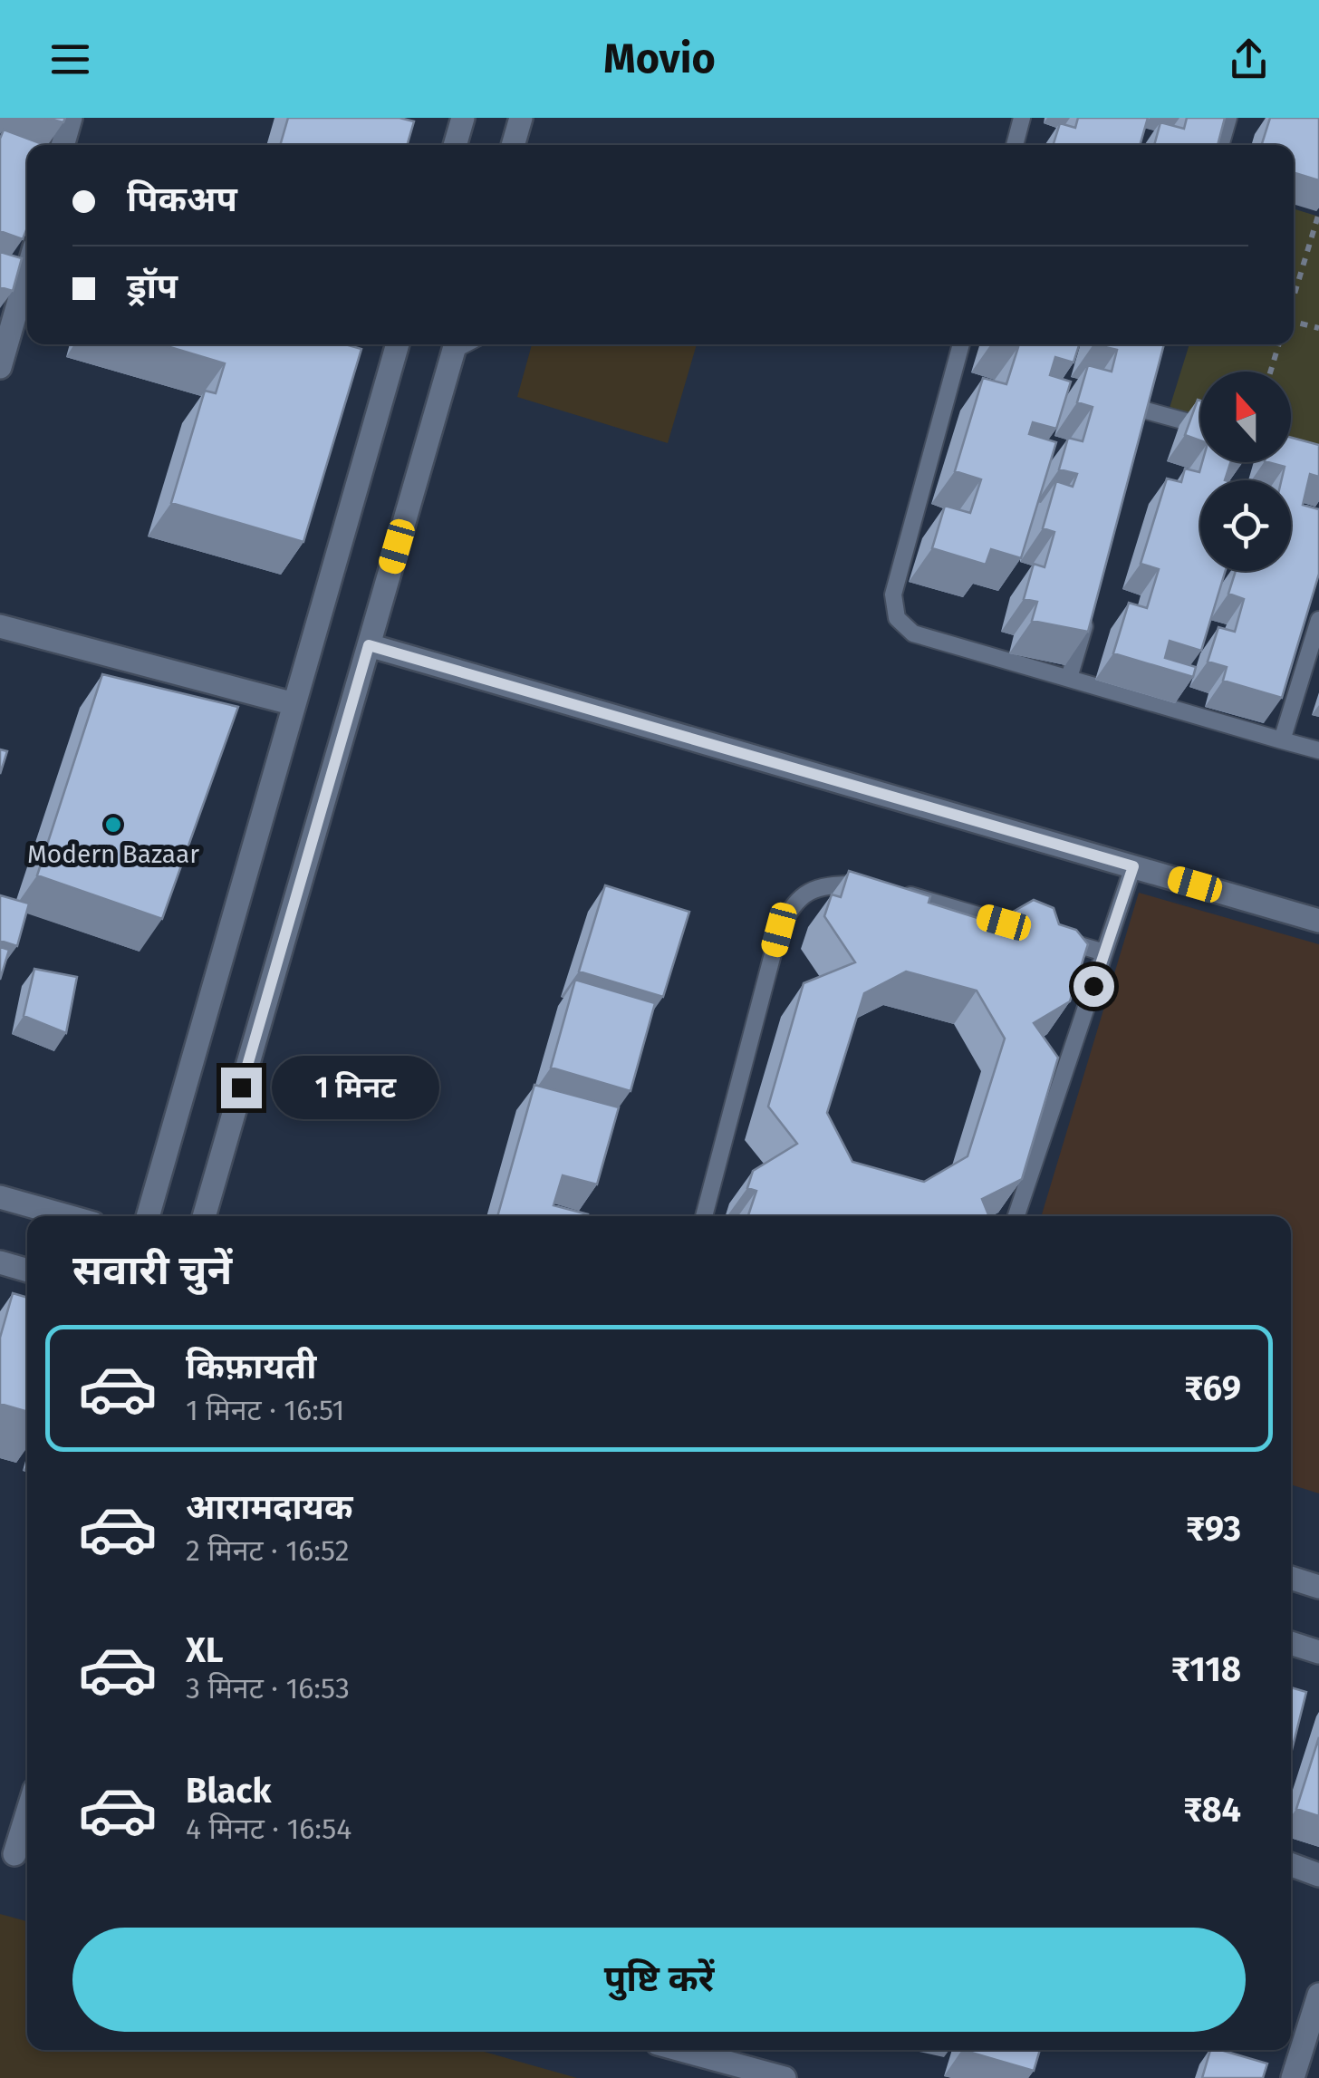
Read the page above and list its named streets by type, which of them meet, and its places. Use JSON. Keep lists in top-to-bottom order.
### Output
{
  "places": ["Modern Bazaar"],
  "north": "top",
  "page": {
    "header": "Movio",
    "banner": ["पिकअप", "ड्रॉप"],
    "bubble": "1 मिनट",
    "heading": "सवारी चुनें",
    "list": [
      {
        "name": "किफ़ायती",
        "note": "1 मिनट · 16:51",
        "value": "₹69"
      },
      {
        "name": "आरामदायक",
        "note": "2 मिनट · 16:52",
        "value": "₹93"
      },
      {
        "name": "XL",
        "note": "3 मिनट · 16:53",
        "value": "₹118"
      },
      {
        "name": "Black",
        "note": "4 मिनट · 16:54",
        "value": "₹84"
      }
    ],
    "buttons": "पुष्टि करें"
  }
}
